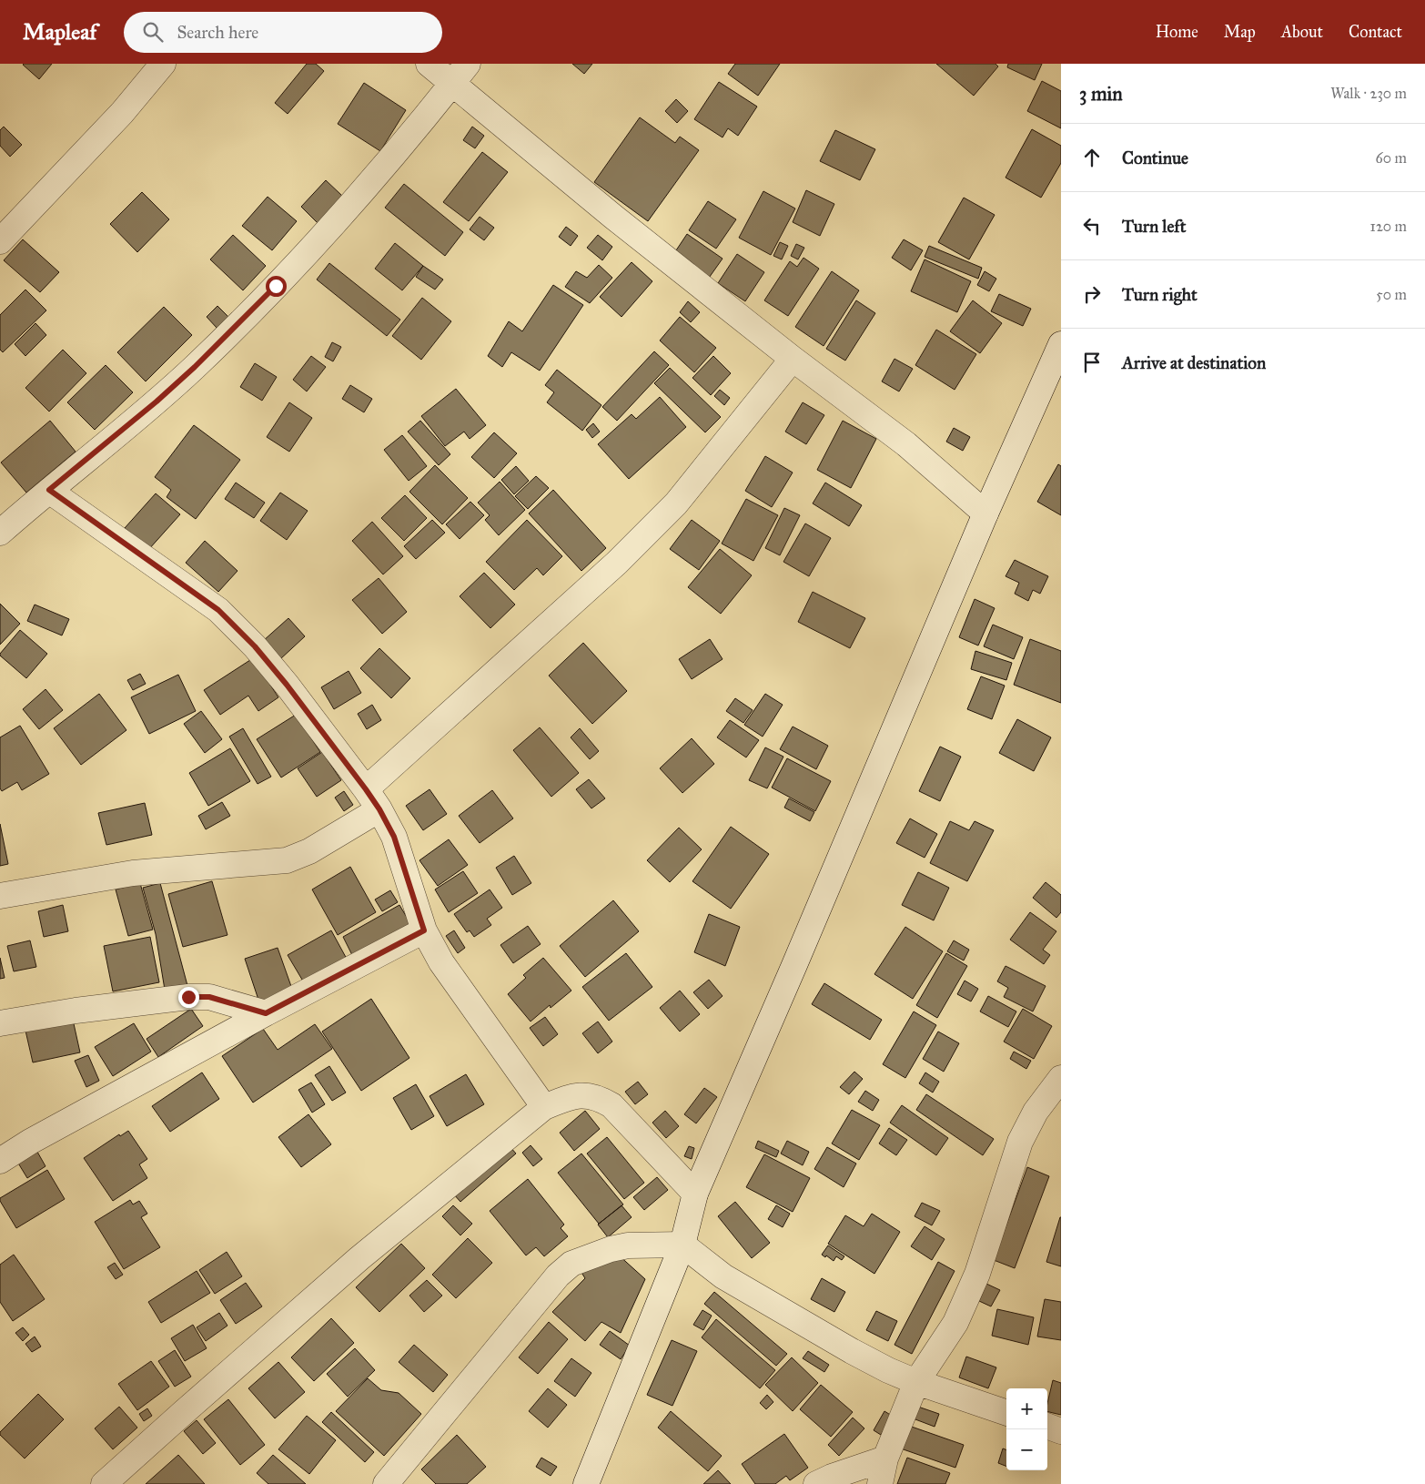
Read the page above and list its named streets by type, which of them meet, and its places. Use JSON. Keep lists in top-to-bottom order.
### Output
{
  "page": {
    "header": "Mapleaf",
    "search": "Search here",
    "nav": [
      "Home",
      "Map",
      "About",
      "Contact"
    ],
    "heading": ["3 min", "Walk · 230 m"],
    "list": [
      ["Continue", "60 m"],
      ["Turn left", "120 m"],
      ["Turn right", "50 m"],
      "Arrive at destination"
    ],
    "map_buttons": ["+", "−"]
  }
}
